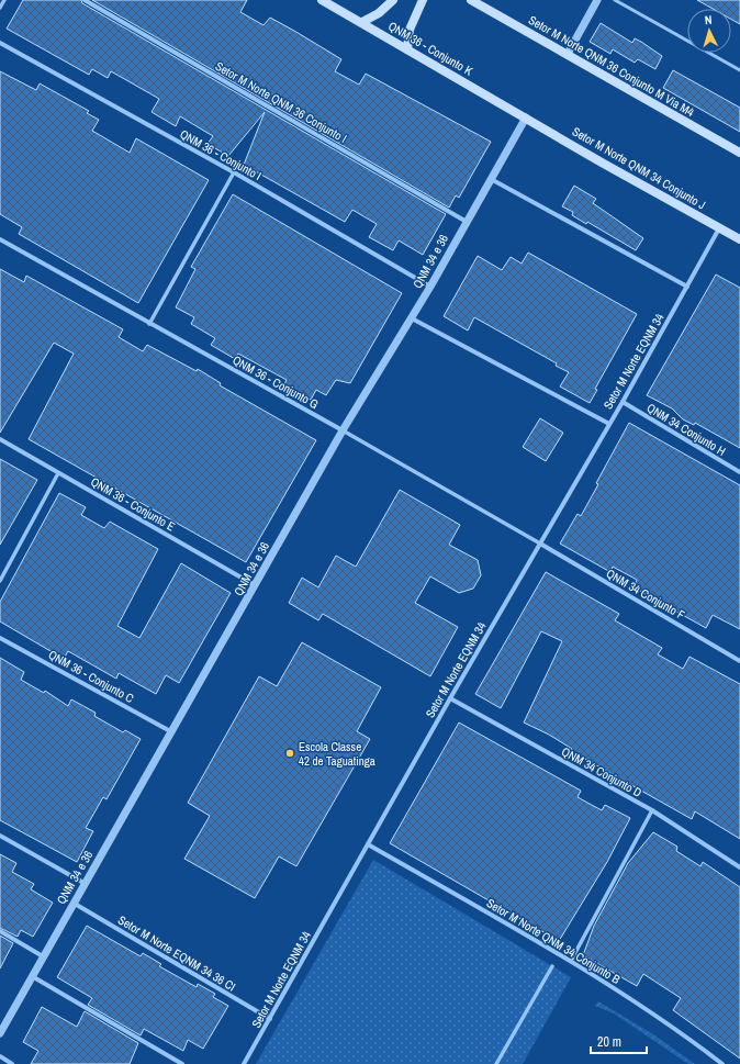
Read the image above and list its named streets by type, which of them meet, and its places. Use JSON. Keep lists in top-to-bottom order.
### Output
{
  "streets": {
    "main road": ["QNM 36 - Conjunto K", "Setor M Norte QNM 36 Conjunto M Via M4", "Setor M Norte QNM 34 Conjunto J"],
    "street": [
      "Setor M Norte QNM 36 Conjunto I",
      "QNM 36 - Conjunto I",
      "QNM 34 e 36",
      "Setor M Norte EQNM 34",
      "QNM 36 - Conjunto G",
      "QNM 34 Conjunto H",
      "QNM 36 - Conjunto E",
      "QNM 34 Conjunto F",
      "QNM 36 - Conjunto C",
      "QNM 34 Conjunto D",
      "Setor M Norte QNM 34 Conjunto B",
      "Setor M Norte EQNM 34 36 CI"
    ]
  },
  "crossings": [
    ["QNM 36 - Conjunto K", "Setor M Norte QNM 34 Conjunto J"],
    ["QNM 36 - Conjunto K", "QNM 34 e 36"],
    ["Setor M Norte QNM 36 Conjunto I", "QNM 34 e 36"],
    ["QNM 36 - Conjunto I", "QNM 34 e 36"],
    ["Setor M Norte QNM 34 Conjunto J", "QNM 34 e 36"],
    ["Setor M Norte QNM 34 Conjunto J", "Setor M Norte EQNM 34"],
    ["QNM 34 e 36", "QNM 36 - Conjunto G"],
    ["QNM 34 e 36", "QNM 36 - Conjunto E"],
    ["QNM 34 e 36", "QNM 36 - Conjunto C"],
    ["QNM 34 e 36", "Setor M Norte EQNM 34 36 CI"],
    ["Setor M Norte EQNM 34", "QNM 36 - Conjunto G"],
    ["Setor M Norte EQNM 34", "QNM 34 Conjunto H"],
    ["Setor M Norte EQNM 34", "QNM 34 Conjunto F"],
    ["Setor M Norte EQNM 34", "QNM 34 Conjunto D"],
    ["Setor M Norte EQNM 34", "Setor M Norte QNM 34 Conjunto B"],
    ["Setor M Norte EQNM 34", "Setor M Norte EQNM 34 36 CI"],
    ["QNM 36 - Conjunto G", "QNM 34 Conjunto F"]
  ],
  "places": ["Escola Classe 42 de Taguatinga"],
  "scale_bar": "20 m",
  "north": "top"
}
